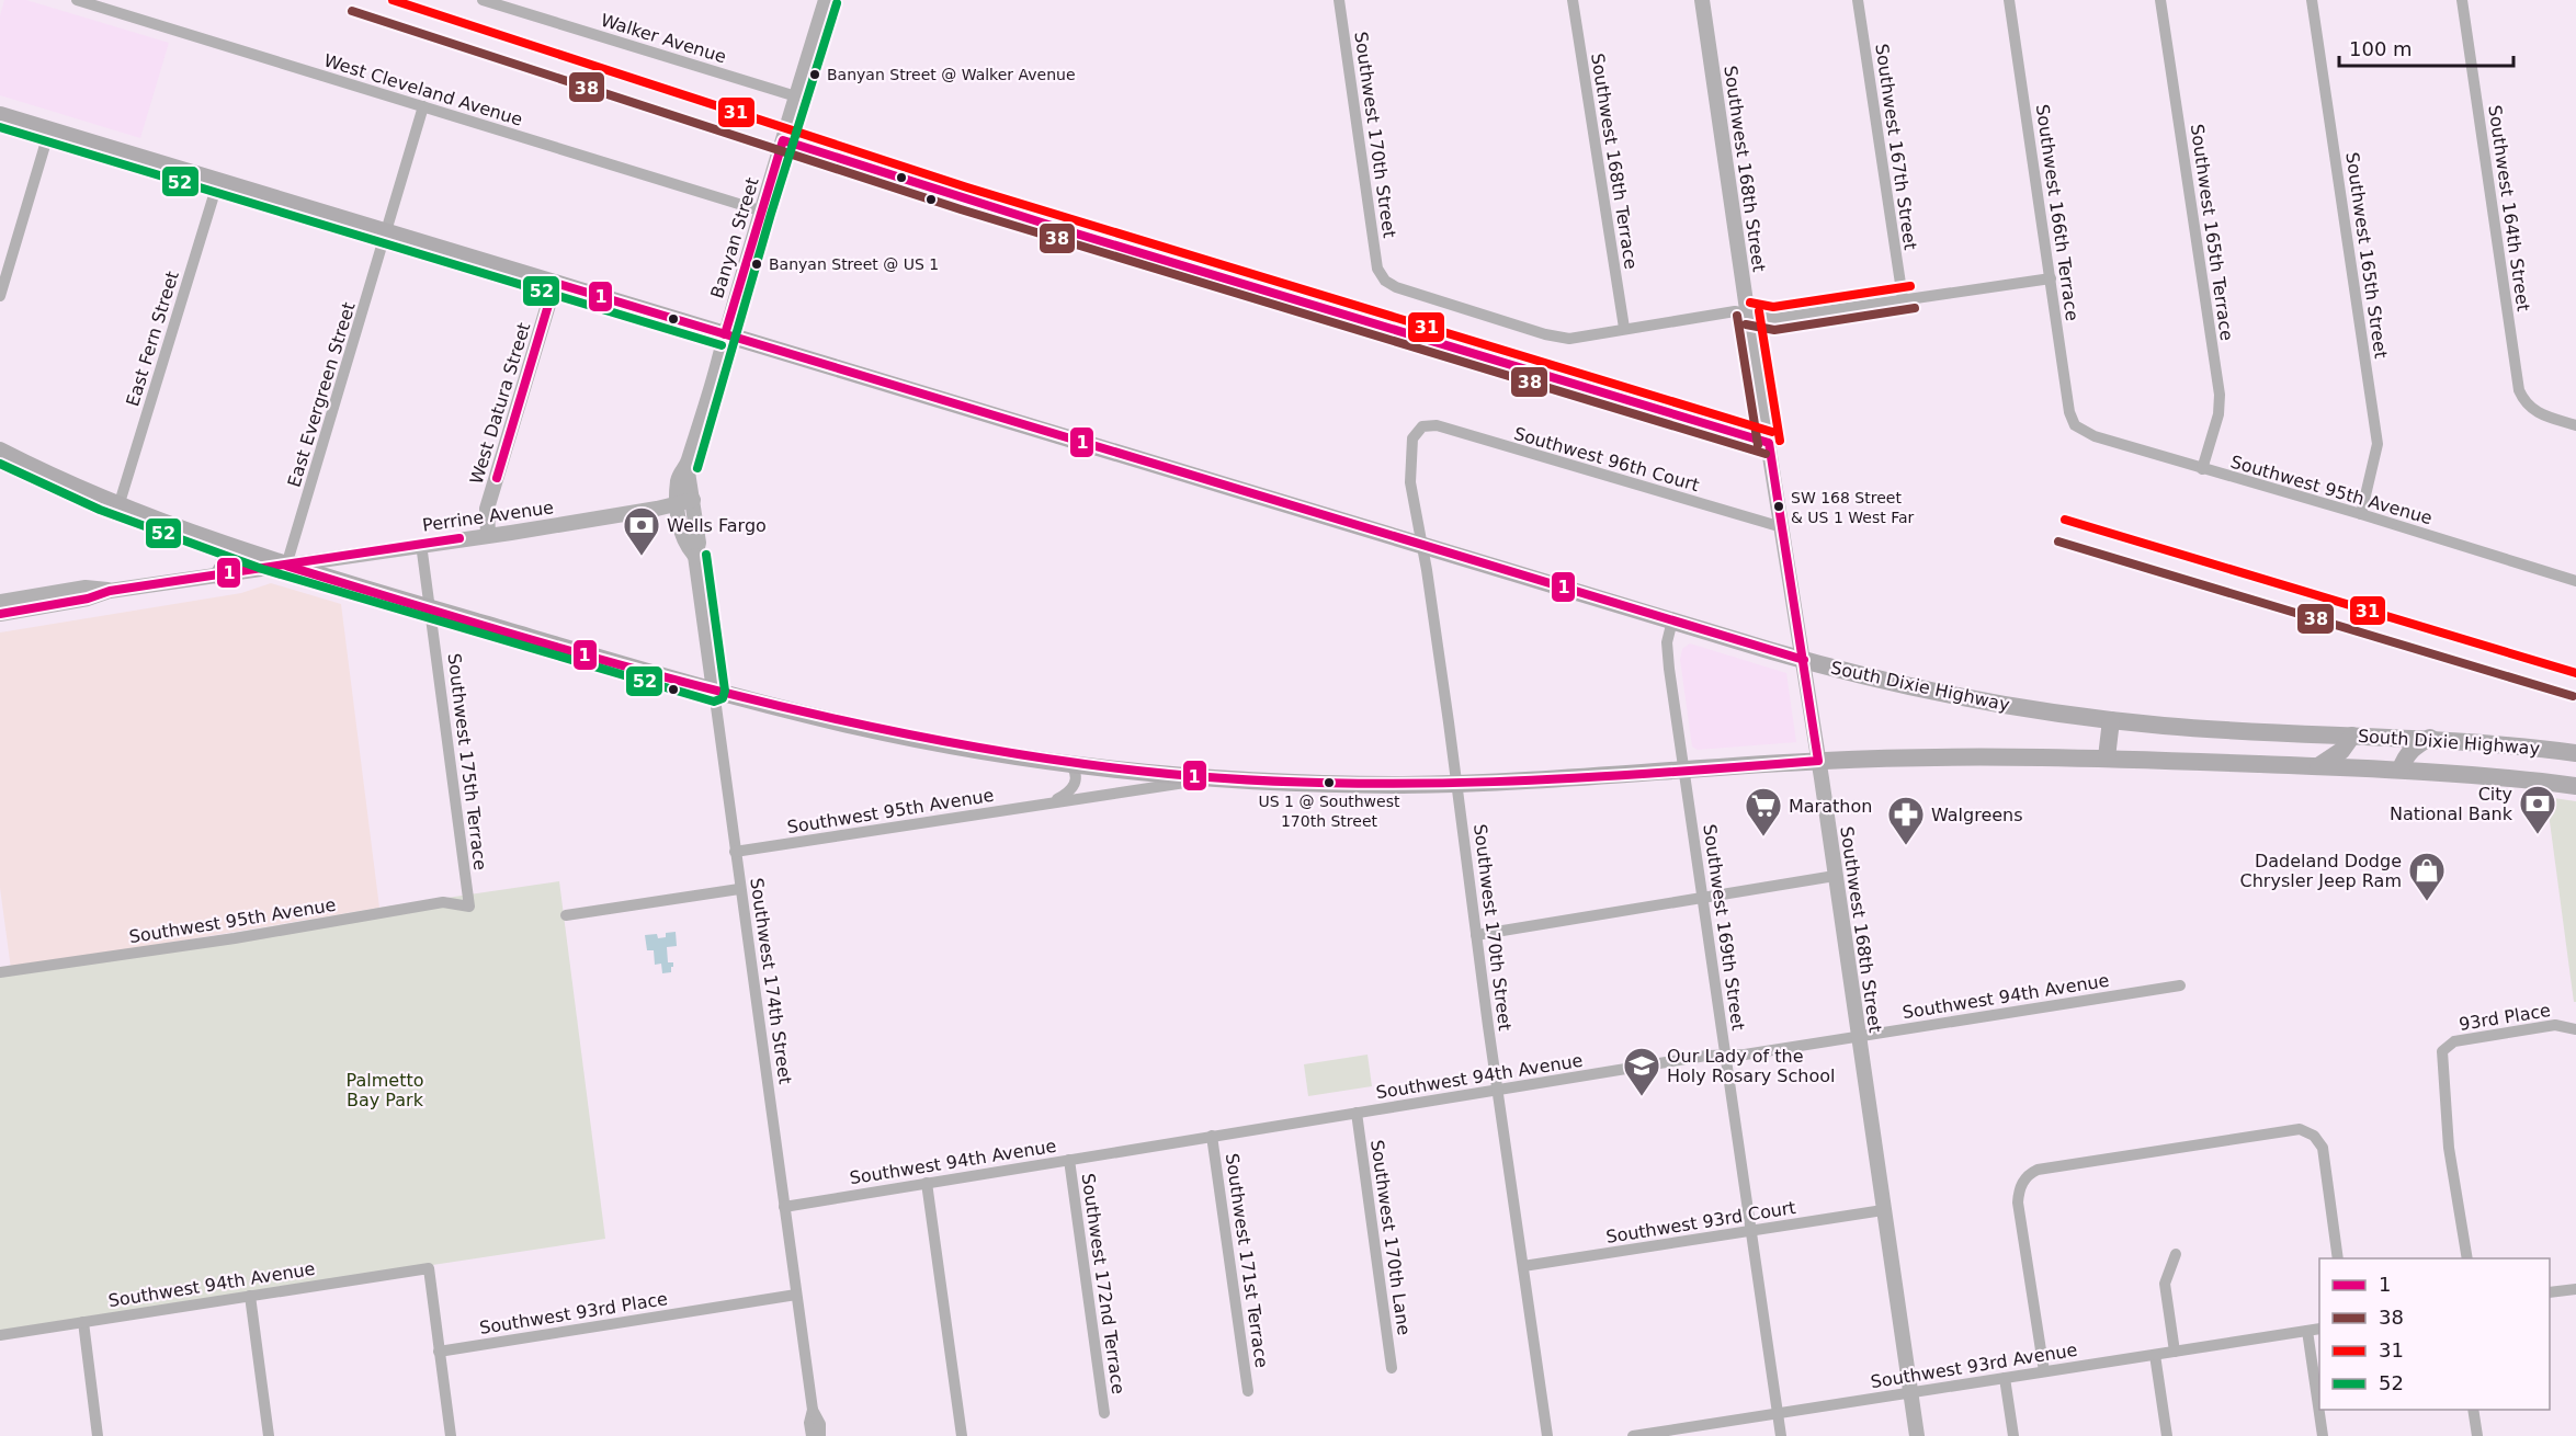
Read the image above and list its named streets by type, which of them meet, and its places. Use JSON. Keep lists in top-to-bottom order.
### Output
{
  "streets": {
    "highway": ["South Dixie Highway"],
    "street": [
      "Walker Avenue",
      "West Cleveland Avenue",
      "Southwest 170th Street",
      "Southwest 167th Street",
      "Southwest 168th Terrace",
      "Southwest 168th Street",
      "Southwest 164th Street",
      "Southwest 166th Terrace",
      "Southwest 165th Terrace",
      "Banyan Street",
      "Southwest 165th Street",
      "East Fern Street",
      "East Evergreen Street",
      "West Datura Street",
      "Southwest 96th Court",
      "Southwest 95th Avenue",
      "Perrine Avenue",
      "Southwest 175th Terrace",
      "Southwest 169th Street",
      "Southwest 174th Street",
      "Southwest 94th Avenue",
      "93rd Place",
      "Southwest 93rd Court",
      "Southwest 170th Lane",
      "Southwest 171st Terrace",
      "Southwest 172nd Terrace",
      "Southwest 93rd Place",
      "Southwest 93rd Avenue"
    ]
  },
  "crossings": [
    ["Walker Avenue", "Banyan Street"],
    ["West Cleveland Avenue", "Banyan Street"],
    ["West Cleveland Avenue", "East Evergreen Street"],
    ["Southwest 170th Street", "Southwest 168th Terrace"],
    ["Southwest 170th Street", "Southwest 96th Court"],
    ["Southwest 170th Street", "South Dixie Highway"],
    ["Southwest 170th Street", "Southwest 94th Avenue"],
    ["Southwest 170th Street", "Southwest 93rd Court"],
    ["Southwest 168th Street", "Southwest 96th Court"],
    ["Southwest 168th Street", "South Dixie Highway"],
    ["Southwest 168th Street", "Southwest 94th Avenue"],
    ["Southwest 168th Street", "Southwest 93rd Court"],
    ["Southwest 168th Street", "Southwest 93rd Avenue"],
    ["Southwest 166th Terrace", "Southwest 95th Avenue"],
    ["Southwest 165th Terrace", "Southwest 95th Avenue"],
    ["Banyan Street", "Perrine Avenue"],
    ["Banyan Street", "South Dixie Highway"],
    ["Banyan Street", "Southwest 174th Street"],
    ["Southwest 165th Street", "Southwest 95th Avenue"],
    ["East Fern Street", "South Dixie Highway"],
    ["East Evergreen Street", "Perrine Avenue"],
    ["East Evergreen Street", "South Dixie Highway"],
    ["West Datura Street", "Perrine Avenue"],
    ["West Datura Street", "South Dixie Highway"],
    ["Southwest 95th Avenue", "South Dixie Highway"],
    ["Southwest 95th Avenue", "Southwest 175th Terrace"],
    ["Southwest 95th Avenue", "Southwest 174th Street"],
    ["Perrine Avenue", "South Dixie Highway"],
    ["Perrine Avenue", "Southwest 175th Terrace"],
    ["South Dixie Highway", "Southwest 175th Terrace"],
    ["South Dixie Highway", "Southwest 169th Street"],
    ["South Dixie Highway", "Southwest 174th Street"],
    ["Southwest 169th Street", "Southwest 94th Avenue"],
    ["Southwest 169th Street", "Southwest 93rd Court"],
    ["Southwest 169th Street", "Southwest 93rd Avenue"],
    ["Southwest 174th Street", "Southwest 94th Avenue"],
    ["Southwest 174th Street", "Southwest 93rd Place"],
    ["Southwest 94th Avenue", "Southwest 170th Lane"],
    ["Southwest 94th Avenue", "Southwest 171st Terrace"],
    ["Southwest 94th Avenue", "Southwest 172nd Terrace"],
    ["Southwest 94th Avenue", "Southwest 93rd Place"]
  ],
  "parks": ["Palmetto Bay Park"],
  "places": {
    "other": [
      "Banyan Street @ Walker Avenue",
      "Banyan Street @ US 1",
      "SW 168 Street & US 1 West Far",
      "US 1 @ Southwest 170th Street"
    ],
    "bank": ["Wells Fargo", "City National Bank"],
    "supermarket": ["Marathon"],
    "pharmacy": ["Walgreens"],
    "shop": ["Dadeland Dodge Chrysler Jeep Ram"],
    "school or university": ["Our Lady of the Holy Rosary School"]
  },
  "lines": [
    "transit line 31",
    "transit line 52",
    "transit line 38",
    "transit line 1"
  ],
  "legend": [
    "1",
    "38",
    "31",
    "52"
  ],
  "scale_bar": "100 m"
}
